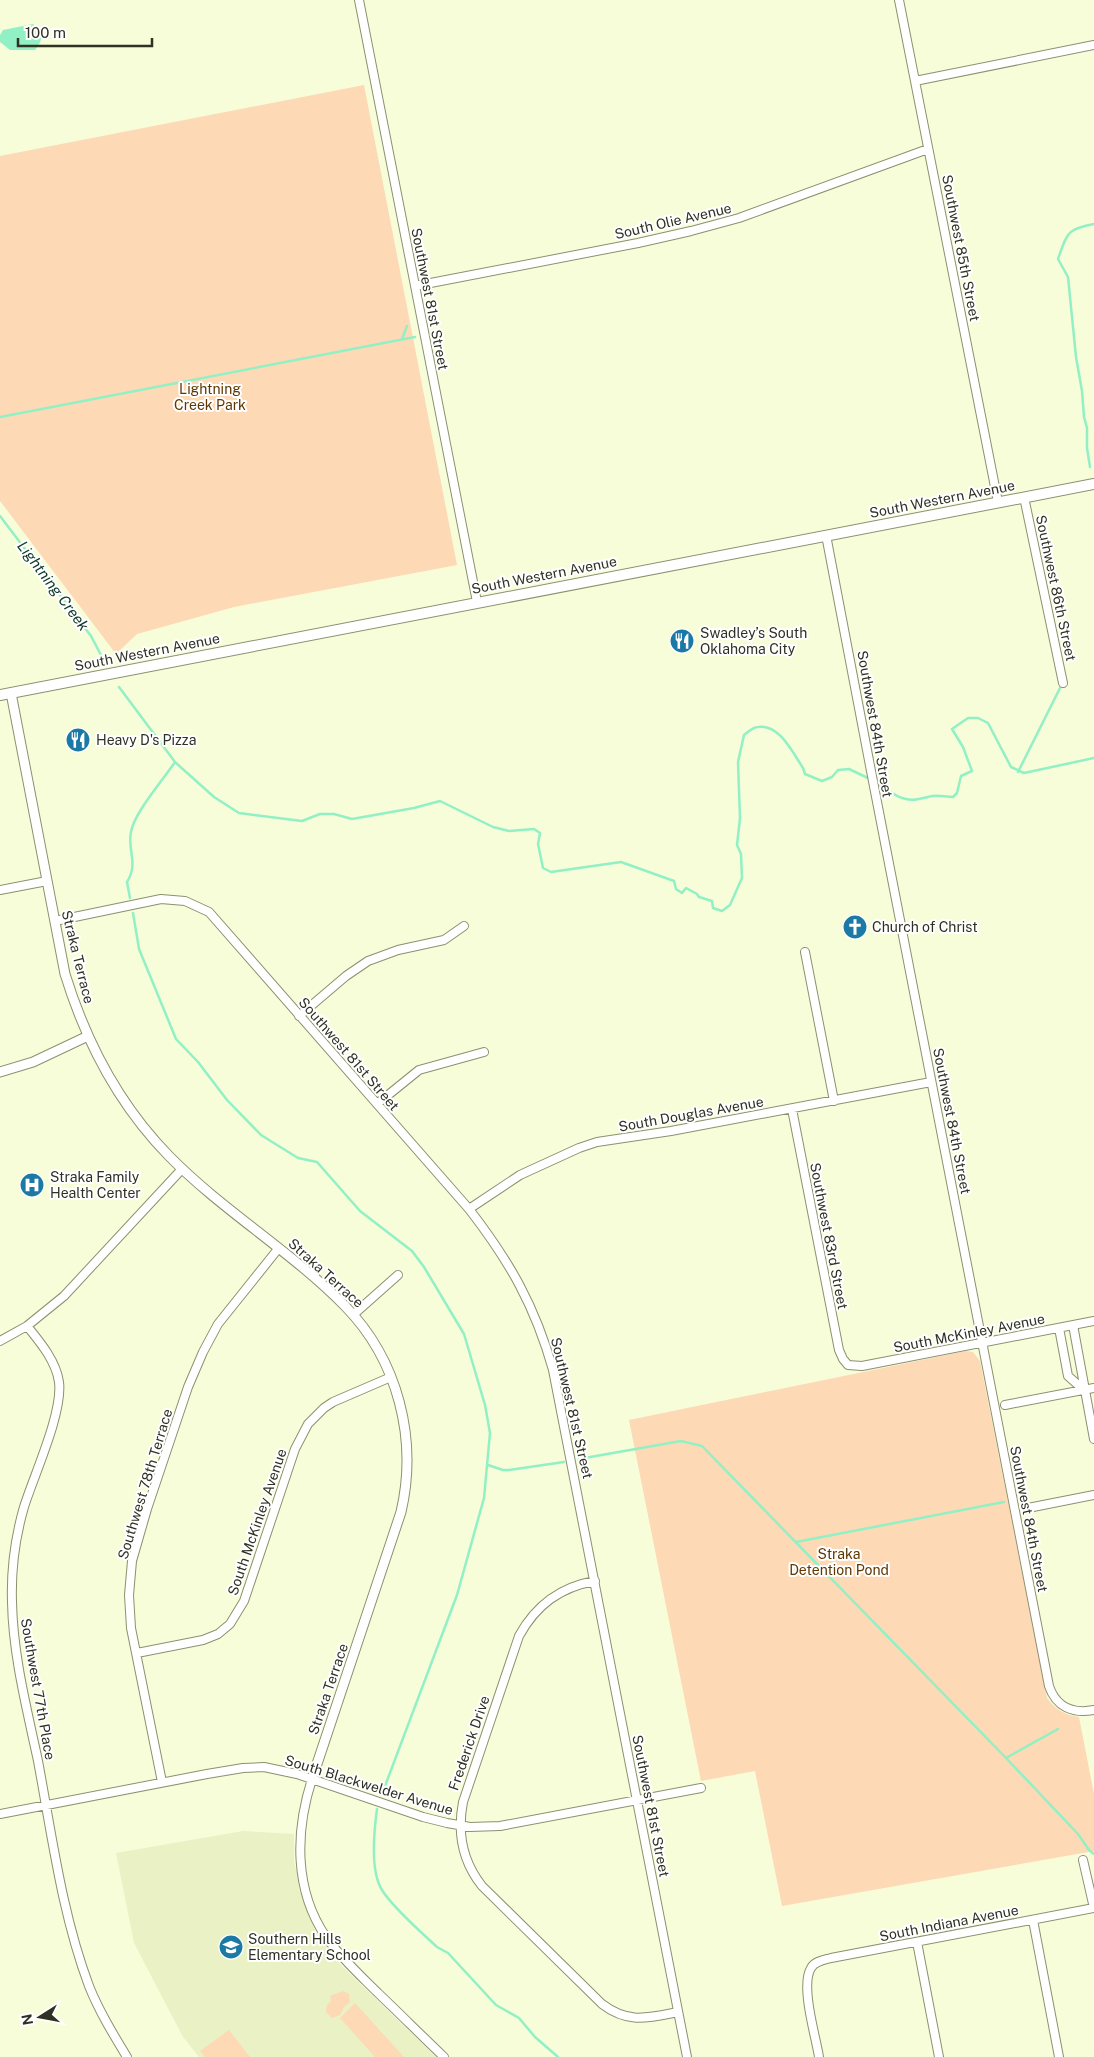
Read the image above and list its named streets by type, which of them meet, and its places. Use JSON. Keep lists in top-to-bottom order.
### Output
{
  "streets": {
    "main road": ["South Western Avenue"],
    "street": [
      "South Olie Avenue",
      "Southwest 85th Street",
      "Southwest 81st Street",
      "Southwest 86th Street",
      "Southwest 84th Street",
      "Straka Terrace",
      "South Douglas Avenue",
      "Southwest 83rd Street",
      "South McKinley Avenue",
      "Southwest 78th Terrace",
      "Southwest 77th Place",
      "Frederick Drive",
      "South Blackwelder Avenue",
      "South Indiana Avenue"
    ]
  },
  "crossings": [
    ["South Olie Avenue", "Southwest 85th Street"],
    ["South Olie Avenue", "Southwest 81st Street"],
    ["Southwest 85th Street", "South Western Avenue"],
    ["Southwest 81st Street", "South Western Avenue"],
    ["Southwest 81st Street", "Straka Terrace"],
    ["Southwest 81st Street", "South Douglas Avenue"],
    ["Southwest 81st Street", "Frederick Drive"],
    ["Southwest 81st Street", "South Blackwelder Avenue"],
    ["South Western Avenue", "Southwest 86th Street"],
    ["South Western Avenue", "Southwest 84th Street"],
    ["South Western Avenue", "Straka Terrace"],
    ["Southwest 84th Street", "South Douglas Avenue"],
    ["Southwest 84th Street", "South McKinley Avenue"],
    ["Straka Terrace", "South McKinley Avenue"],
    ["Straka Terrace", "Southwest 78th Terrace"],
    ["Straka Terrace", "South Blackwelder Avenue"],
    ["South Douglas Avenue", "Southwest 83rd Street"],
    ["Southwest 83rd Street", "South McKinley Avenue"],
    ["South McKinley Avenue", "Southwest 78th Terrace"],
    ["Southwest 78th Terrace", "South Blackwelder Avenue"],
    ["Southwest 77th Place", "South Blackwelder Avenue"],
    ["Frederick Drive", "South Blackwelder Avenue"]
  ],
  "water": ["Lightning Creek"],
  "parks": ["Lightning Creek Park", "Straka Detention Pond"],
  "places": {
    "restaurant": ["Swadley’s South Oklahoma City", "Heavy D's Pizza"],
    "church": ["Church of Christ"],
    "hospital": ["Straka Family Health Center"],
    "school or university": ["Southern Hills Elementary School"]
  },
  "scale_bar": "100 m",
  "north": "left"
}
